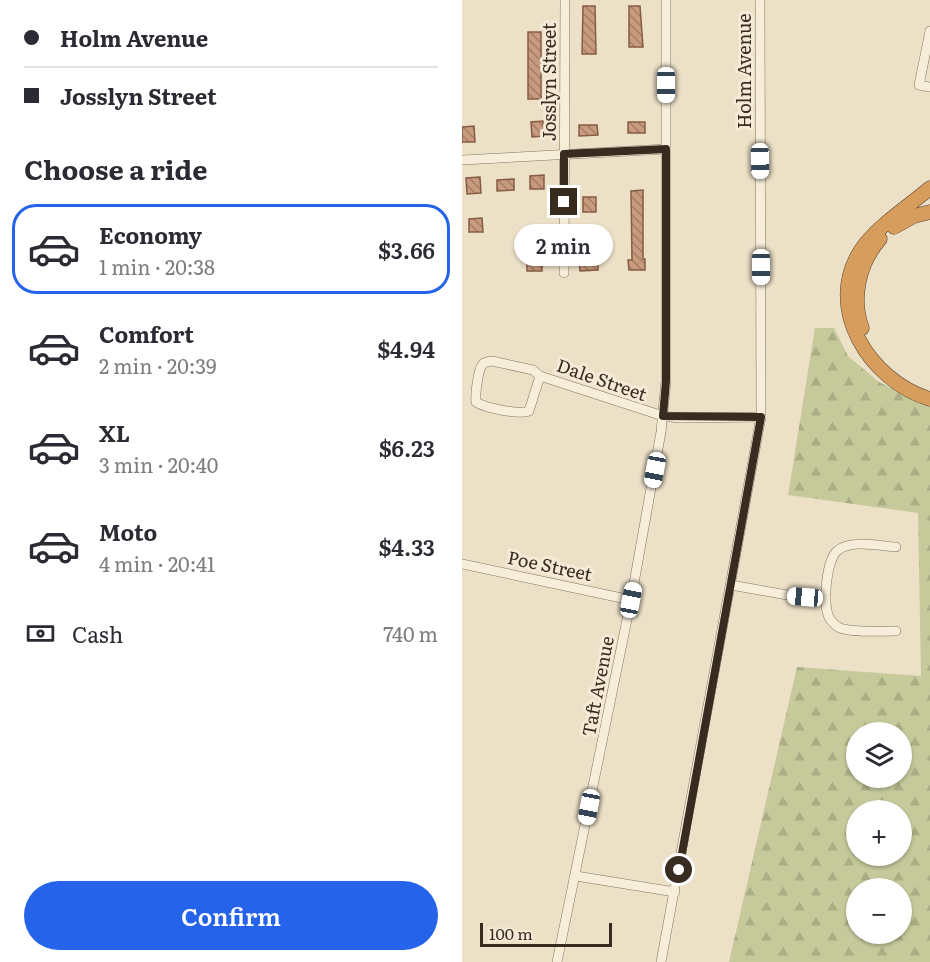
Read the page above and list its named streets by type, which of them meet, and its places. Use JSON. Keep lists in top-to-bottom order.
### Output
{
  "streets": {
    "street": [
      "Holm Avenue",
      "Josslyn Street",
      "Dale Street",
      "Poe Street",
      "Taft Avenue"
    ]
  },
  "crossings": [
    ["Holm Avenue", "Dale Street"],
    ["Dale Street", "Taft Avenue"],
    ["Poe Street", "Taft Avenue"]
  ],
  "scale_bar": "100 m",
  "page": {
    "banner": ["Holm Avenue", "Josslyn Street"],
    "heading": "Choose a ride",
    "list": [
      {
        "name": "Economy",
        "note": "1 min · 20:38",
        "value": "$3.66"
      },
      {
        "name": "Comfort",
        "note": "2 min · 20:39",
        "value": "$4.94"
      },
      {
        "name": "XL",
        "note": "3 min · 20:40",
        "value": "$6.23"
      },
      {
        "name": "Moto",
        "note": "4 min · 20:41",
        "value": "$4.33"
      }
    ],
    "bubble": "2 min",
    "pay": ["Cash", "740 m"],
    "map_buttons": ["+", "−"],
    "buttons": "Confirm",
    "scale": "100 m"
  }
}
